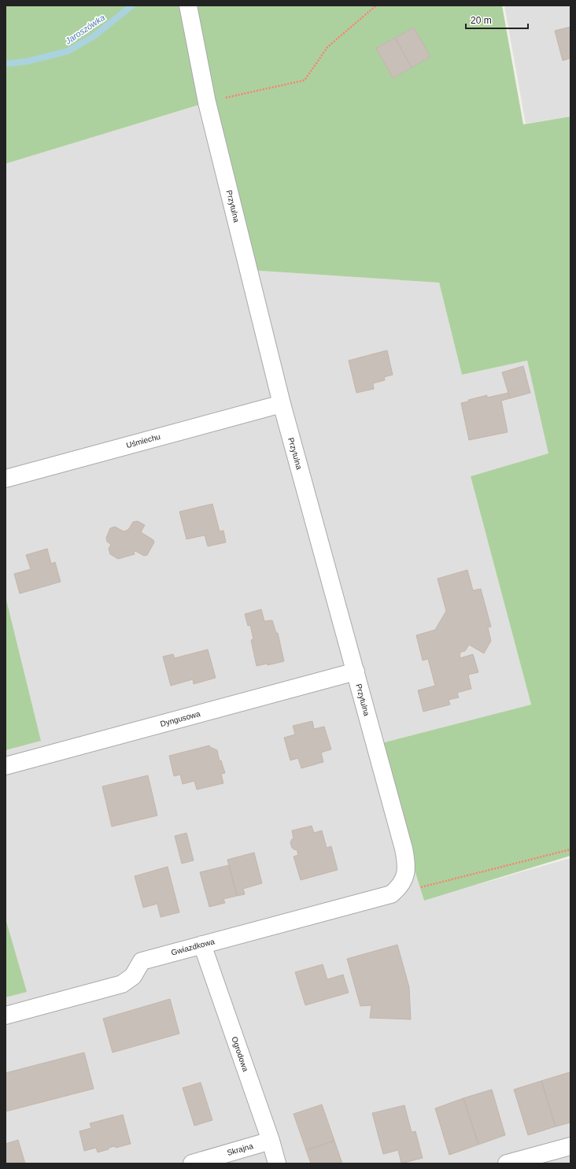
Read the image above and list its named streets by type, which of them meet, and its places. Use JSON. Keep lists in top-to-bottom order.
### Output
{
  "streets": {
    "street": [
      "Przytulna",
      "Uśmiechu",
      "Dyngusowa",
      "Gwiazdkowa",
      "Ogrodowa",
      "Skrajna"
    ]
  },
  "crossings": [
    ["Przytulna", "Uśmiechu"],
    ["Przytulna", "Dyngusowa"],
    ["Przytulna", "Gwiazdkowa"],
    ["Gwiazdkowa", "Ogrodowa"],
    ["Ogrodowa", "Skrajna"]
  ],
  "water": ["Jaroszówka"],
  "scale_bar": "20 m"
}
